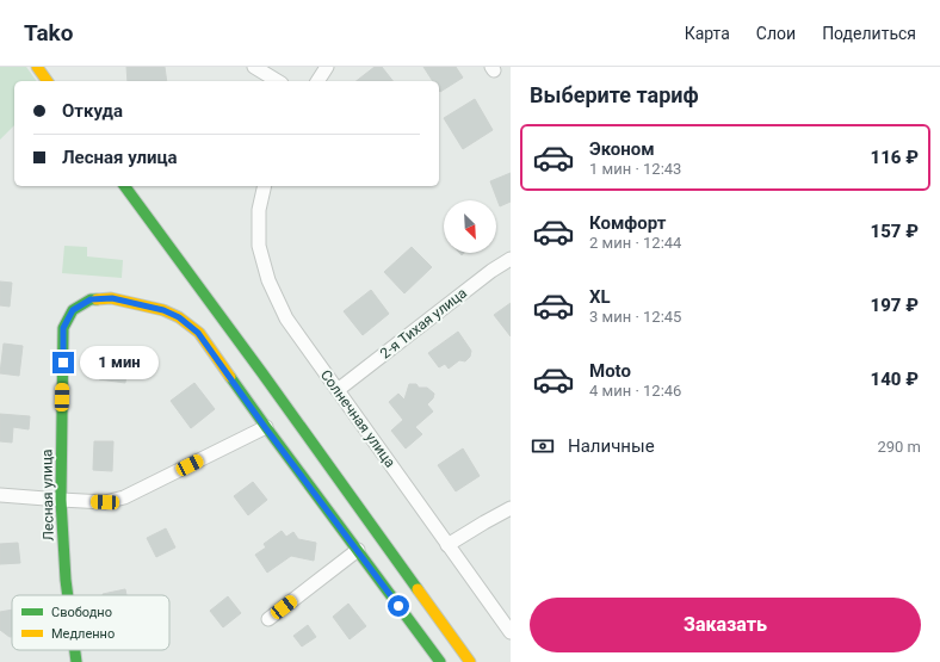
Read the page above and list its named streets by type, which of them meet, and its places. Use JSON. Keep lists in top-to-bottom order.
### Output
{
  "streets": {
    "street": ["2-я Тихая улица", "Солнечная улица", "Лесная улица"]
  },
  "crossings": [
    ["2-я Тихая улица", "Солнечная улица"]
  ],
  "legend": ["Свободно", "Медленно"],
  "north": "bottom right",
  "page": {
    "header": "Tako",
    "nav": ["Карта", "Слои", "Поделиться"],
    "heading": "Выберите тариф",
    "banner": ["Откуда", "Лесная улица"],
    "list": [
      {
        "name": "Эконом",
        "note": "1 мин · 12:43",
        "value": "116 ₽"
      },
      {
        "name": "Комфорт",
        "note": "2 мин · 12:44",
        "value": "157 ₽"
      },
      {
        "name": "XL",
        "note": "3 мин · 12:45",
        "value": "197 ₽"
      },
      {
        "name": "Moto",
        "note": "4 мин · 12:46",
        "value": "140 ₽"
      }
    ],
    "bubble": "1 мин",
    "pay": ["Наличные", "290 m"],
    "buttons": "Заказать"
  }
}
